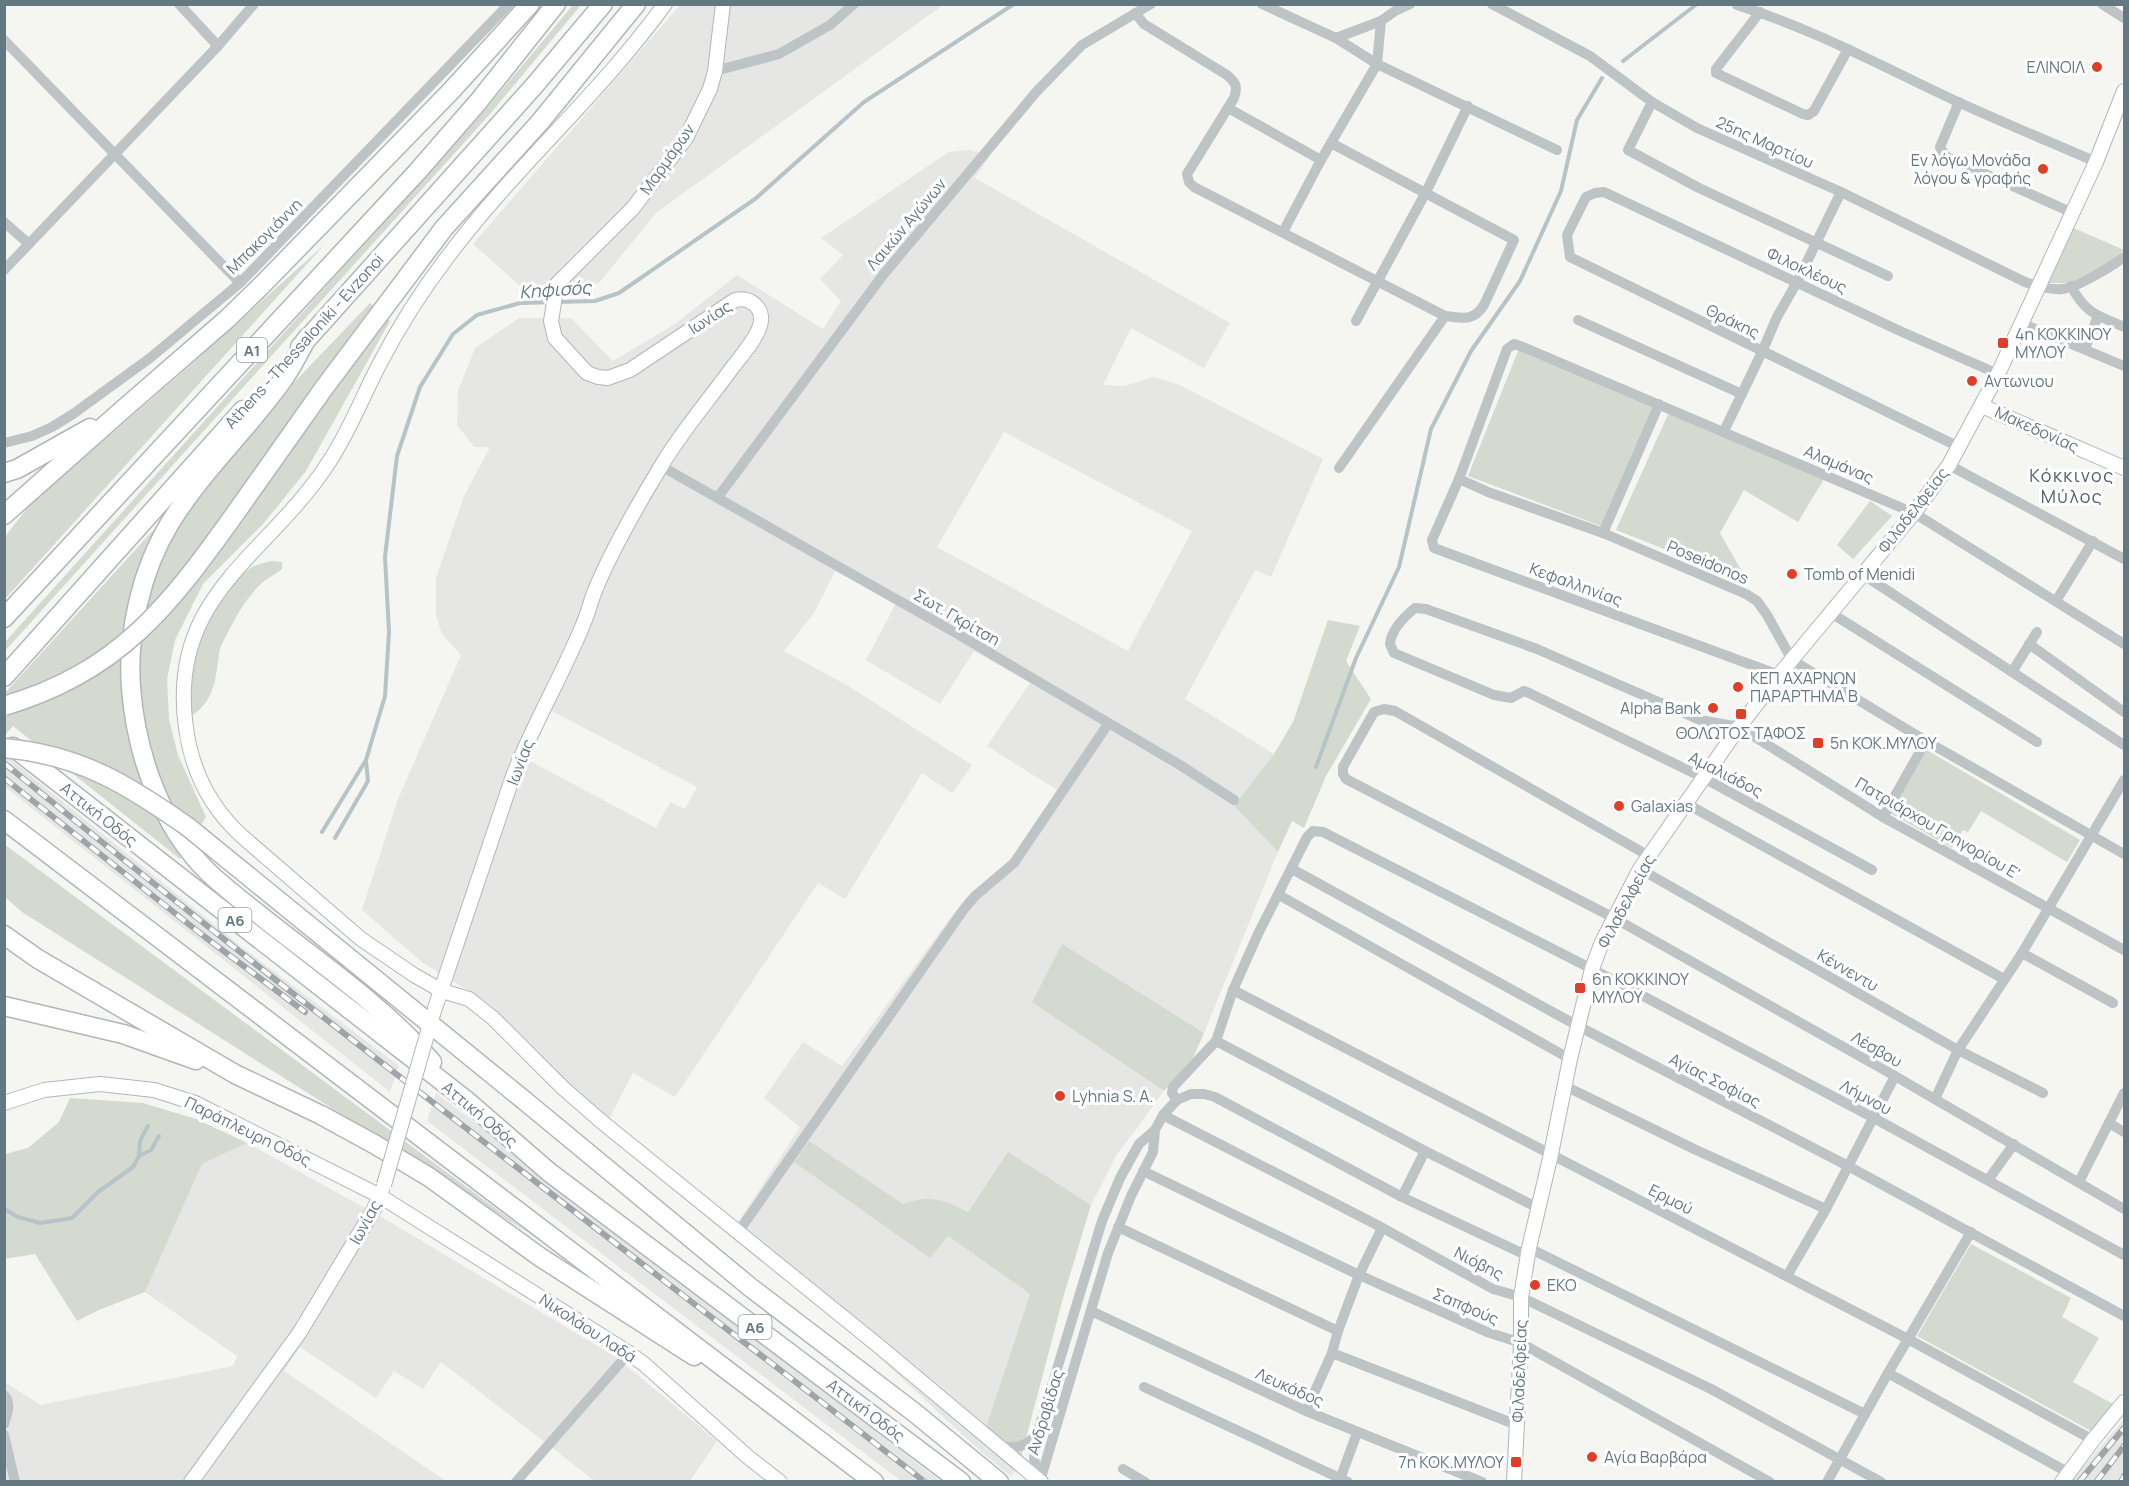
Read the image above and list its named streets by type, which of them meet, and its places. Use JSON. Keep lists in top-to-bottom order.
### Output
{
  "streets": {
    "highway": [
      "Athens - Thessaloniki - Evzonoi",
      "Α1",
      "Αττική Οδός",
      "Α6"
    ],
    "main road": [
      "Μαρμάρων",
      "Ιωνίας",
      "Μακεδονίας",
      "Φιλαδελφείας",
      "Παράπλευρη Οδός",
      "Νικολάου Λαδά"
    ],
    "street": [
      "25ης Μαρτίου",
      "Λαικών Αγώνων",
      "Μπακογιάννη",
      "Φιλοκλέους",
      "Θράκης",
      "Αλαμάνας",
      "Poseidonos",
      "Κεφαλληνίας",
      "Σωτ. Γκρίτση",
      "Αμαλιάδος",
      "Πατριάρχου Γρηγορίου E'",
      "Κέννεντυ",
      "Λέσβου",
      "Αγίας Σοφίας",
      "Λήμνου",
      "Ερμού",
      "Νιόβης",
      "Σαπφούς",
      "Λευκάδος",
      "Ανδραβίδας"
    ]
  },
  "crossings": [
    ["25ης Μαρτίου", "Φιλαδελφείας"],
    ["Μαρμάρων", "Ιωνίας"],
    ["Λαικών Αγώνων", "Σωτ. Γκρίτση"],
    ["Φιλοκλέους", "Θράκης"],
    ["Φιλοκλέους", "Φιλαδελφείας"],
    ["Ιωνίας", "Σωτ. Γκρίτση"],
    ["Ιωνίας", "Παράπλευρη Οδός"],
    ["Ιωνίας", "Νικολάου Λαδά"],
    ["Θράκης", "Φιλαδελφείας"],
    ["Μακεδονίας", "Φιλαδελφείας"],
    ["Αλαμάνας", "Φιλαδελφείας"],
    ["Αλαμάνας", "Poseidonos"],
    ["Αλαμάνας", "Κεφαλληνίας"],
    ["Φιλαδελφείας", "Poseidonos"],
    ["Φιλαδελφείας", "Κεφαλληνίας"],
    ["Φιλαδελφείας", "Αμαλιάδος"],
    ["Φιλαδελφείας", "Πατριάρχου Γρηγορίου E'"],
    ["Φιλαδελφείας", "Κέννεντυ"],
    ["Φιλαδελφείας", "Λέσβου"],
    ["Φιλαδελφείας", "Αγίας Σοφίας"],
    ["Φιλαδελφείας", "Λήμνου"],
    ["Φιλαδελφείας", "Ερμού"],
    ["Φιλαδελφείας", "Νιόβης"],
    ["Φιλαδελφείας", "Σαπφούς"],
    ["Poseidonos", "Κεφαλληνίας"],
    ["Αμαλιάδος", "Πατριάρχου Γρηγορίου E'"],
    ["Αγίας Σοφίας", "Λήμνου"],
    ["Παράπλευρη Οδός", "Νικολάου Λαδά"],
    ["Νιόβης", "Ανδραβίδας"],
    ["Σαπφούς", "Ανδραβίδας"],
    ["Λευκάδος", "Ανδραβίδας"]
  ],
  "districts": ["Κόκκινος Μύλος"],
  "water": ["Κηφισός"],
  "places": {
    "other": [
      "ΕΛΙΝΟΙΛ",
      "Εν λόγω Μονάδα λόγου & γραφής",
      "Αντωνιου",
      "Tomb of Menidi",
      "ΚΕΠ ΑΧΑΡΝΩΝ ΠΑΡΑΡΤΗΜΑ Β",
      "Alpha Bank",
      "Galaxias",
      "Lyhnia S. A.",
      "EKO",
      "Αγία Βαρβάρα"
    ],
    "transit": [
      "4η ΚΟΚΚΙΝΟΥ ΜΥΛΟΥ",
      "ΘΟΛΩΤΟΣ ΤΑΦΟΣ",
      "5η ΚΟΚ.ΜΥΛΟΥ",
      "6η ΚΟΚΚΙΝΟΥ ΜΥΛΟΥ",
      "7η ΚΟΚ.ΜΥΛΟΥ"
    ]
  }
}
